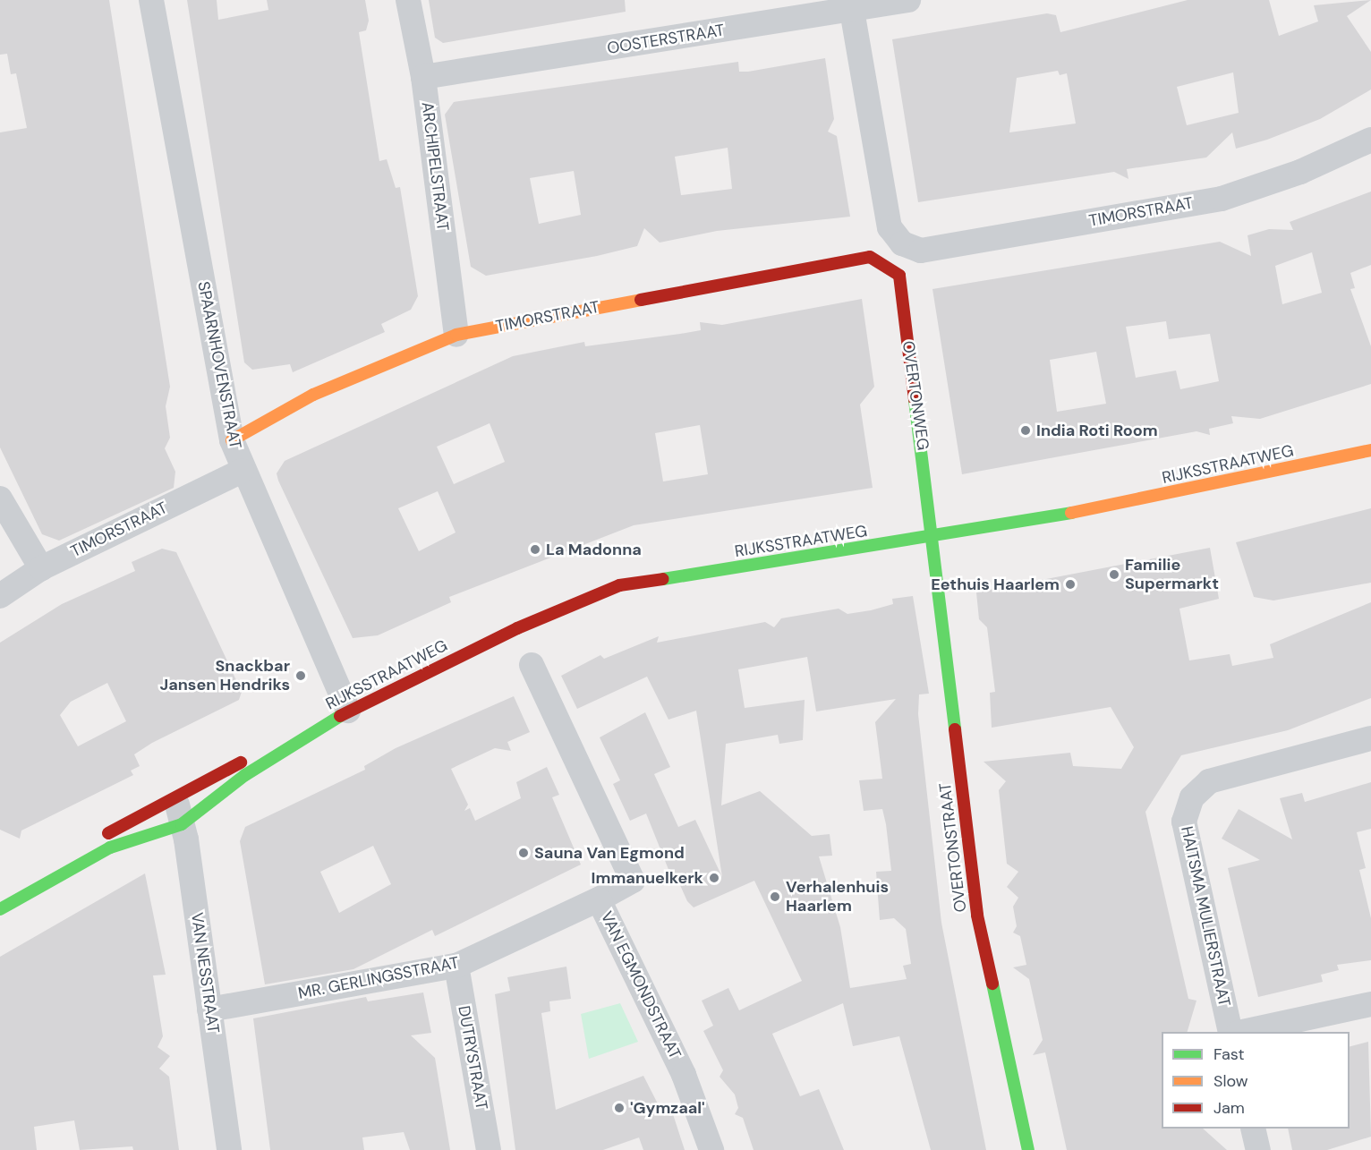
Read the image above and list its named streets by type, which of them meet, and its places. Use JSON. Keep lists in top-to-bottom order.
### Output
{
  "streets": {
    "main road": [
      "TIMORSTRAAT",
      "OVERTONWEG",
      "RIJKSSTRAATWEG",
      "OVERTONSTRAAT"
    ],
    "street": [
      "OOSTERSTRAAT",
      "ARCHIPELSTRAAT",
      "SPAARNHOVENSTRAAT",
      "HAITSMA MULIERSTRAAT",
      "VAN NESSTRAAT",
      "MR. GERLINGSSTRAAT",
      "VAN EGMONDSTRAAT",
      "DUTRYSTRAAT"
    ]
  },
  "crossings": [
    ["OOSTERSTRAAT", "ARCHIPELSTRAAT"],
    ["OOSTERSTRAAT", "TIMORSTRAAT"],
    ["ARCHIPELSTRAAT", "TIMORSTRAAT"],
    ["TIMORSTRAAT", "SPAARNHOVENSTRAAT"],
    ["TIMORSTRAAT", "OVERTONWEG"],
    ["SPAARNHOVENSTRAAT", "RIJKSSTRAATWEG"],
    ["OVERTONWEG", "RIJKSSTRAATWEG"],
    ["OVERTONWEG", "OVERTONSTRAAT"],
    ["RIJKSSTRAATWEG", "OVERTONSTRAAT"],
    ["RIJKSSTRAATWEG", "VAN NESSTRAAT"],
    ["VAN NESSTRAAT", "MR. GERLINGSSTRAAT"],
    ["MR. GERLINGSSTRAAT", "VAN EGMONDSTRAAT"],
    ["MR. GERLINGSSTRAAT", "DUTRYSTRAAT"]
  ],
  "places": [
    "India Roti Room",
    "La Madonna",
    "Familie Supermarkt",
    "Eethuis Haarlem",
    "Snackbar Jansen Hendriks",
    "Sauna Van Egmond",
    "Immanuelkerk",
    "Verhalenhuis Haarlem",
    "'Gymzaal'"
  ],
  "legend": ["Fast", "Slow", "Jam"]
}
